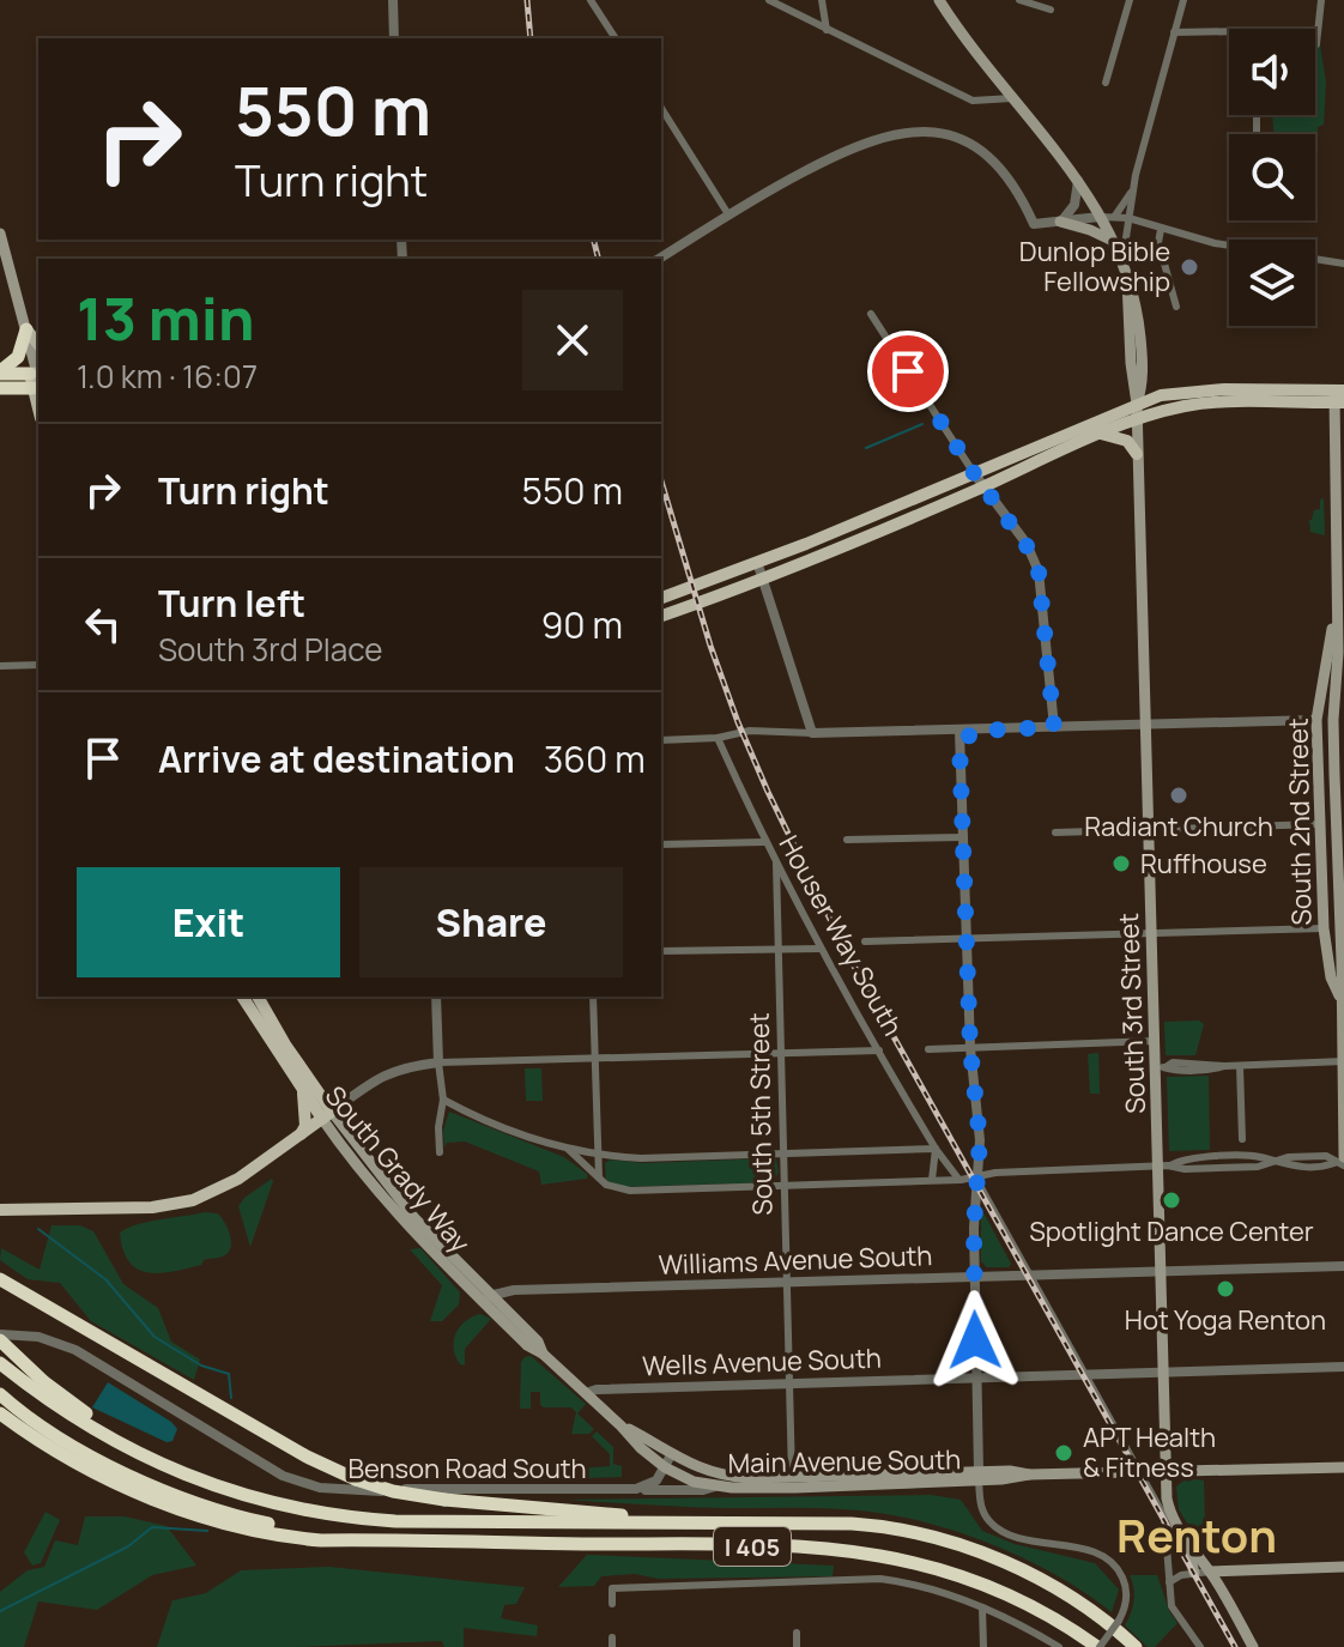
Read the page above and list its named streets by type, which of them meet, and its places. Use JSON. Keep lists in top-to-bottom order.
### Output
{
  "streets": {
    "highway": ["I 405"],
    "main road": [
      "South 2nd Street",
      "South 3rd Street",
      "South Grady Way",
      "Main Avenue South"
    ],
    "street": [
      "Houser Way South",
      "South 5th Street",
      "Williams Avenue South",
      "Wells Avenue South",
      "Benson Road South"
    ]
  },
  "crossings": [
    ["Houser Way South", "South 5th Street"],
    ["South 3rd Street", "Williams Avenue South"],
    ["South 3rd Street", "Wells Avenue South"],
    ["South 3rd Street", "Main Avenue South"],
    ["South 5th Street", "Williams Avenue South"],
    ["South 5th Street", "Wells Avenue South"],
    ["South 5th Street", "Main Avenue South"],
    ["South Grady Way", "Williams Avenue South"],
    ["South Grady Way", "Wells Avenue South"],
    ["South Grady Way", "Main Avenue South"],
    ["Main Avenue South", "Benson Road South"]
  ],
  "districts": ["Renton"],
  "places": [
    "Dunlop Bible Fellowship",
    "Radiant Church",
    "Ruffhouse",
    "Spotlight Dance Center",
    "Hot Yoga Renton",
    "APT Health & Fitness"
  ],
  "page": {
    "turn": ["550 m", "Turn right"],
    "heading": ["13 min", "1.0 km · 16:07"],
    "list": [
      {
        "name": "Turn right",
        "value": "550 m"
      },
      {
        "name": "Turn left",
        "note": "South 3rd Place",
        "value": "90 m"
      },
      {
        "name": "Arrive at destination",
        "value": "360 m"
      }
    ],
    "buttons": ["Exit", "Share"]
  }
}
